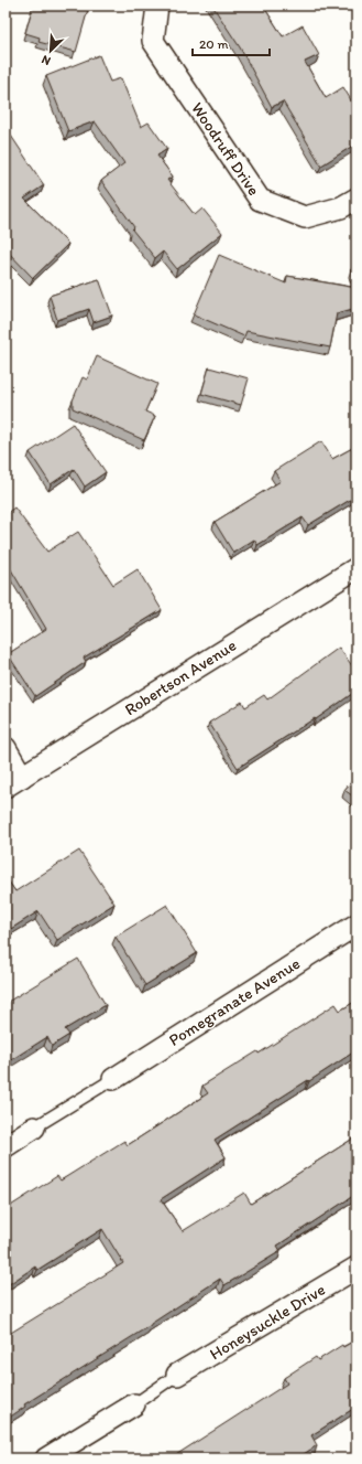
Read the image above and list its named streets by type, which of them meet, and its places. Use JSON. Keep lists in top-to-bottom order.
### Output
{
  "streets": {
    "street": [
      "Woodruff Drive",
      "Robertson Avenue",
      "Pomegranate Avenue",
      "Honeysuckle Drive"
    ]
  },
  "scale_bar": "20 m",
  "north": "bottom left"
}
